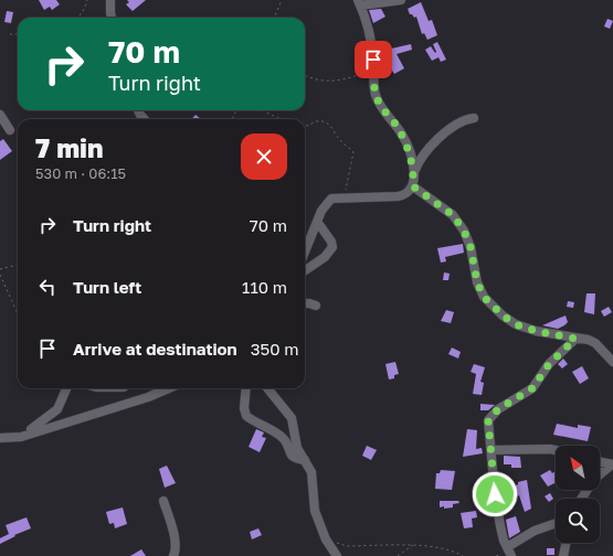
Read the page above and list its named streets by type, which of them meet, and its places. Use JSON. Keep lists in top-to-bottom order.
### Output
{
  "north": "top left",
  "page": {
    "turn": ["70 m", "Turn right"],
    "heading": ["7 min", "530 m · 06:15"],
    "list": [
      {
        "name": "Turn right",
        "value": "70 m"
      },
      {
        "name": "Turn left",
        "value": "110 m"
      },
      {
        "name": "Arrive at destination",
        "value": "350 m"
      }
    ]
  }
}
